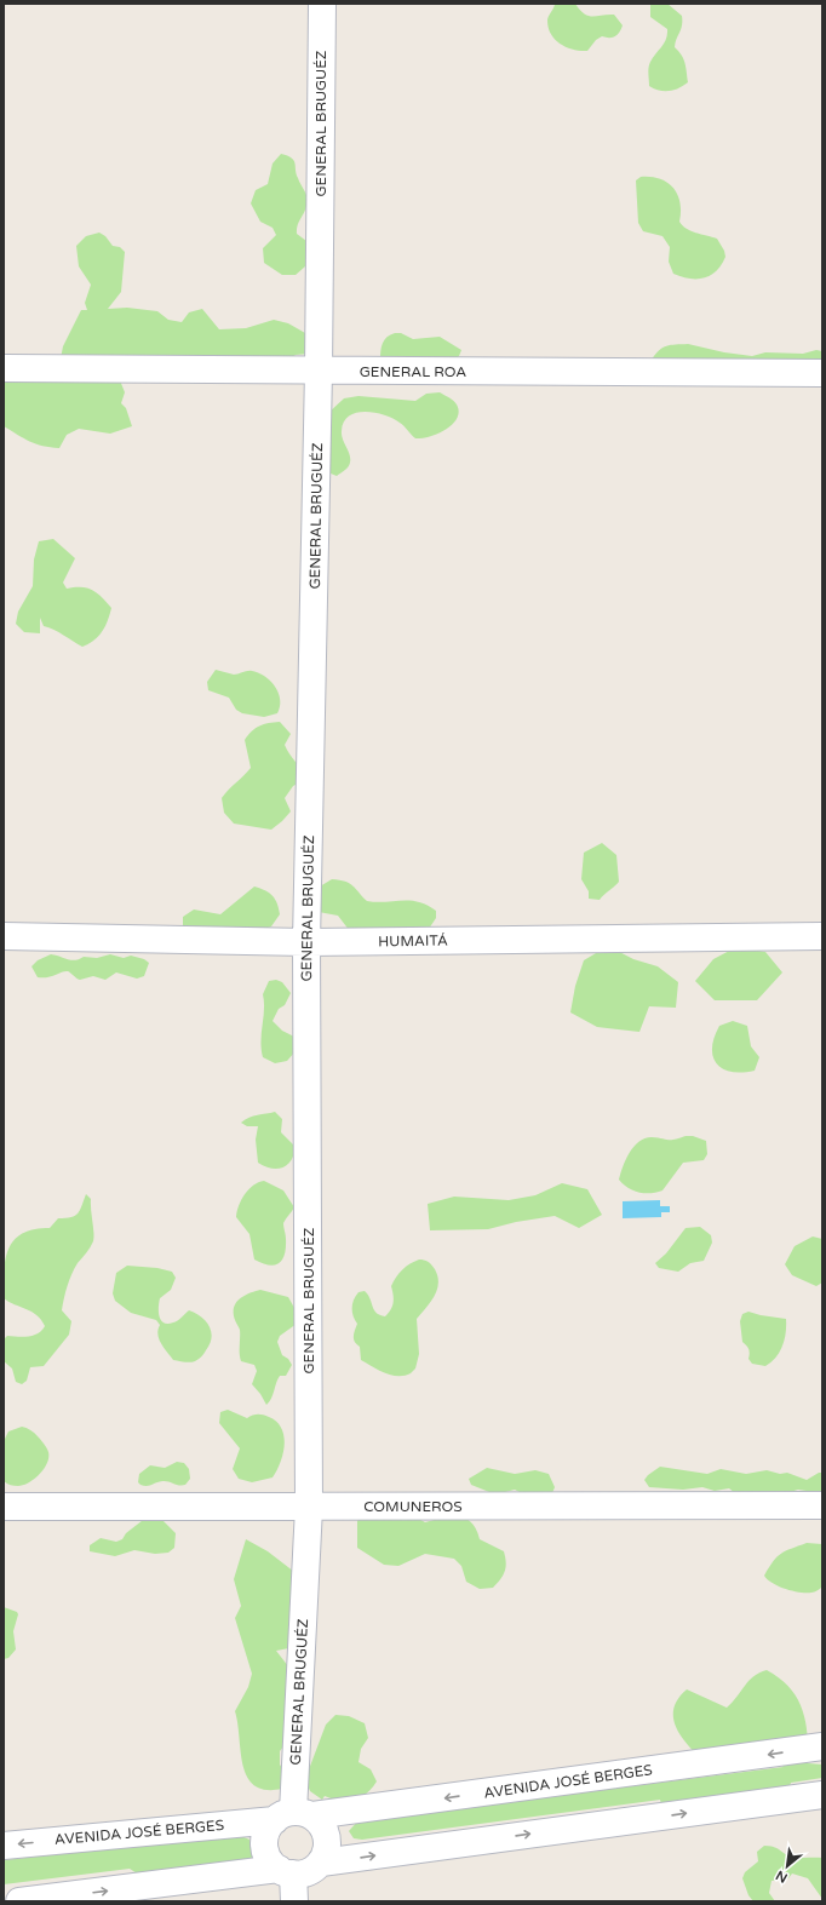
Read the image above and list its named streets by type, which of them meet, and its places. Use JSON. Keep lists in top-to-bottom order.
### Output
{
  "streets": {
    "street": [
      "GENERAL BRUGUÉZ",
      "GENERAL ROA",
      "HUMAITÁ",
      "COMUNEROS",
      "AVENIDA JOSÉ BERGES"
    ]
  },
  "crossings": [
    ["GENERAL BRUGUÉZ", "GENERAL ROA"],
    ["GENERAL BRUGUÉZ", "HUMAITÁ"],
    ["GENERAL BRUGUÉZ", "COMUNEROS"],
    ["GENERAL BRUGUÉZ", "AVENIDA JOSÉ BERGES"]
  ],
  "north": "bottom left"
}
